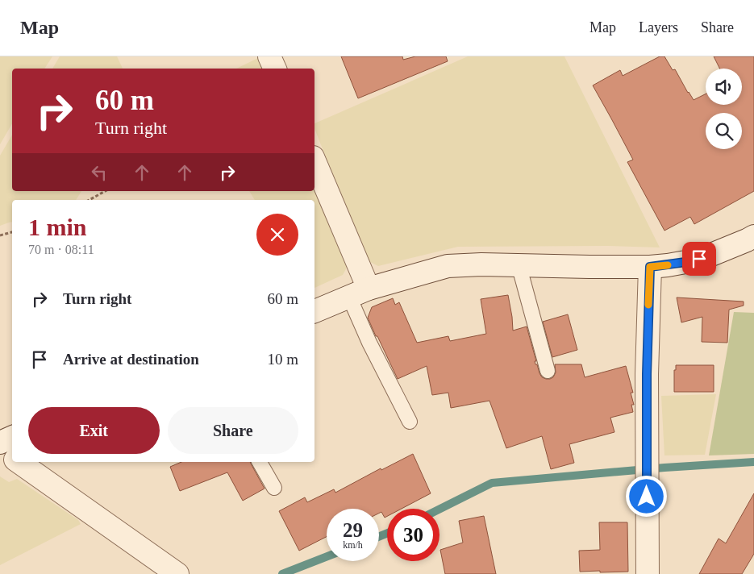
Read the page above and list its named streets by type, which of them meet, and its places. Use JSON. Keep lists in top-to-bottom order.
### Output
{
  "page": {
    "header": "Map",
    "nav": ["Map", "Layers", "Share"],
    "turn": ["60 m", "Turn right"],
    "heading": ["1 min", "70 m · 08:11"],
    "list": [
      {
        "name": "Turn right",
        "value": "60 m"
      },
      {
        "name": "Arrive at destination",
        "value": "10 m"
      }
    ],
    "buttons": ["Exit", "Share"],
    "speed": "29 km/h",
    "limit": "30"
  }
}
